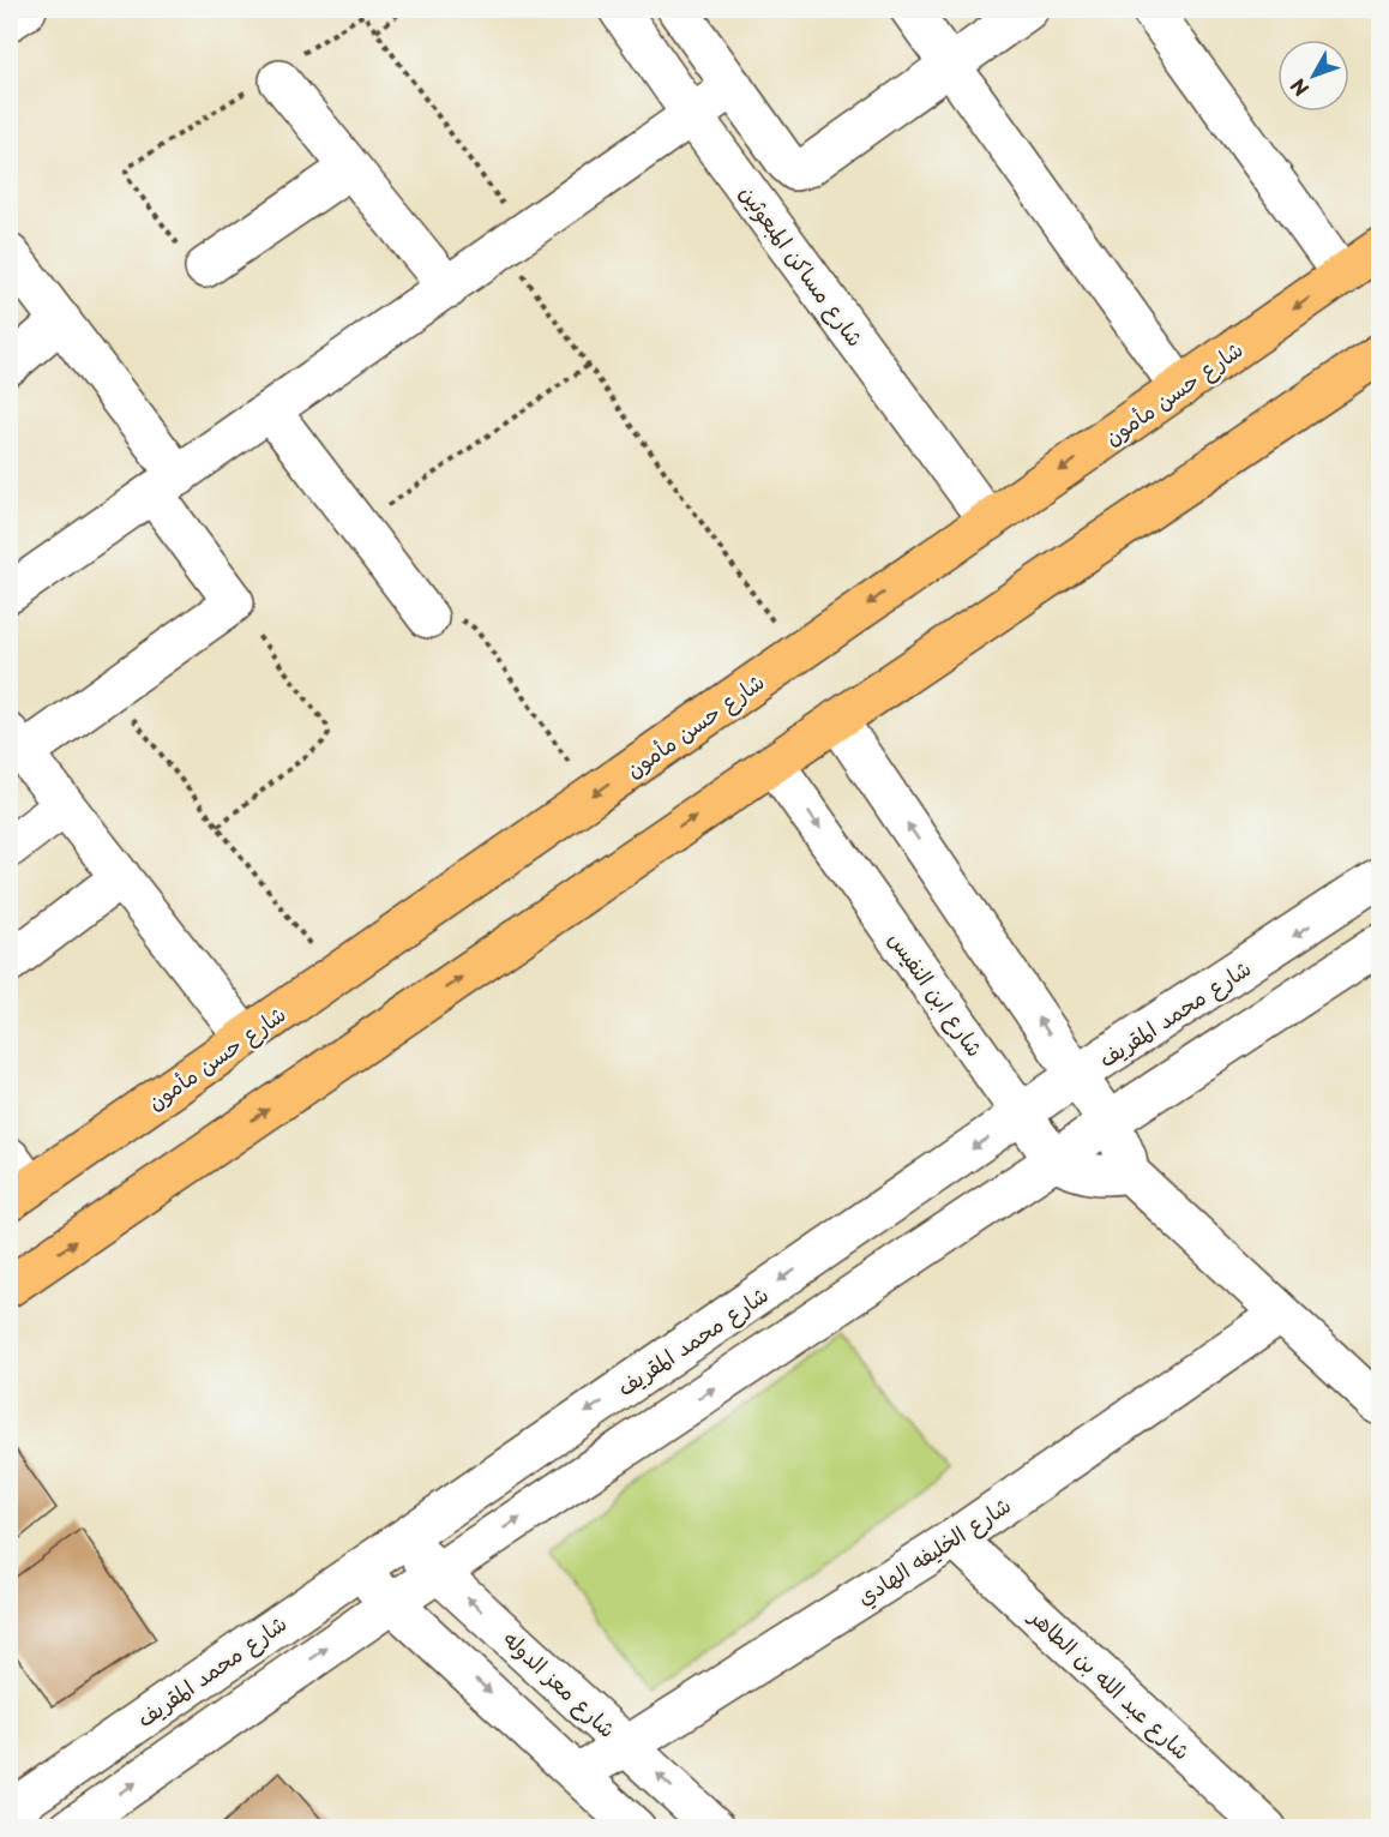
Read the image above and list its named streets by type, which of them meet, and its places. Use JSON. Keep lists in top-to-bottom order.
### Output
{
  "streets": {
    "main road": ["شارع حسن مأمون"],
    "street": [
      "شارع مساكن المبعوثين",
      "شارع ابن النفيس",
      "شارع محمد المقريف",
      "شارع الخليفه الهادي",
      "شارع معز الدوله",
      "شارع عبد الله بن الطاهر"
    ]
  },
  "crossings": [
    ["شارع مساكن المبعوثين", "شارع حسن مأمون"],
    ["شارع ابن النفيس", "شارع محمد المقريف"],
    ["شارع محمد المقريف", "شارع معز الدوله"],
    ["شارع الخليفه الهادي", "شارع معز الدوله"],
    ["شارع الخليفه الهادي", "شارع عبد الله بن الطاهر"]
  ],
  "north": "bottom left"
}
